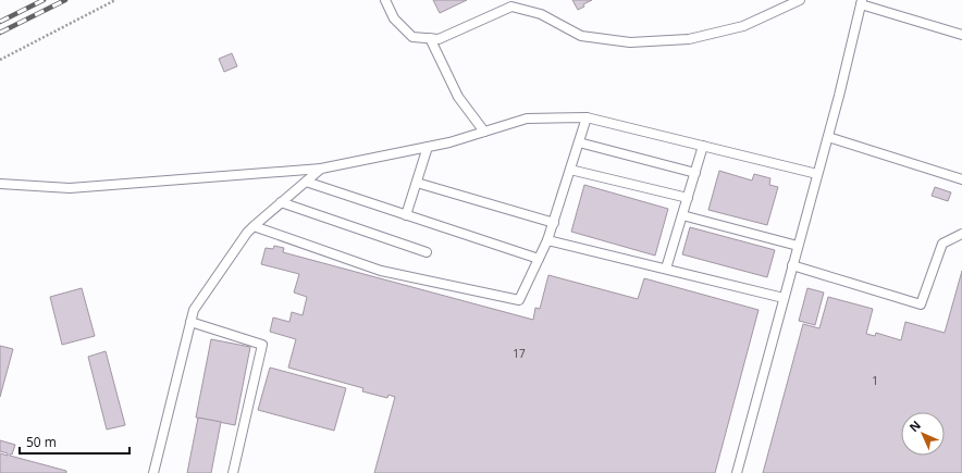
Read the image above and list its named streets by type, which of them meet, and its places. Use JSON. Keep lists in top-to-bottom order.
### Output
{
  "house_numbers": ["17", "1"],
  "scale_bar": "50 m",
  "north": "top left"
}
